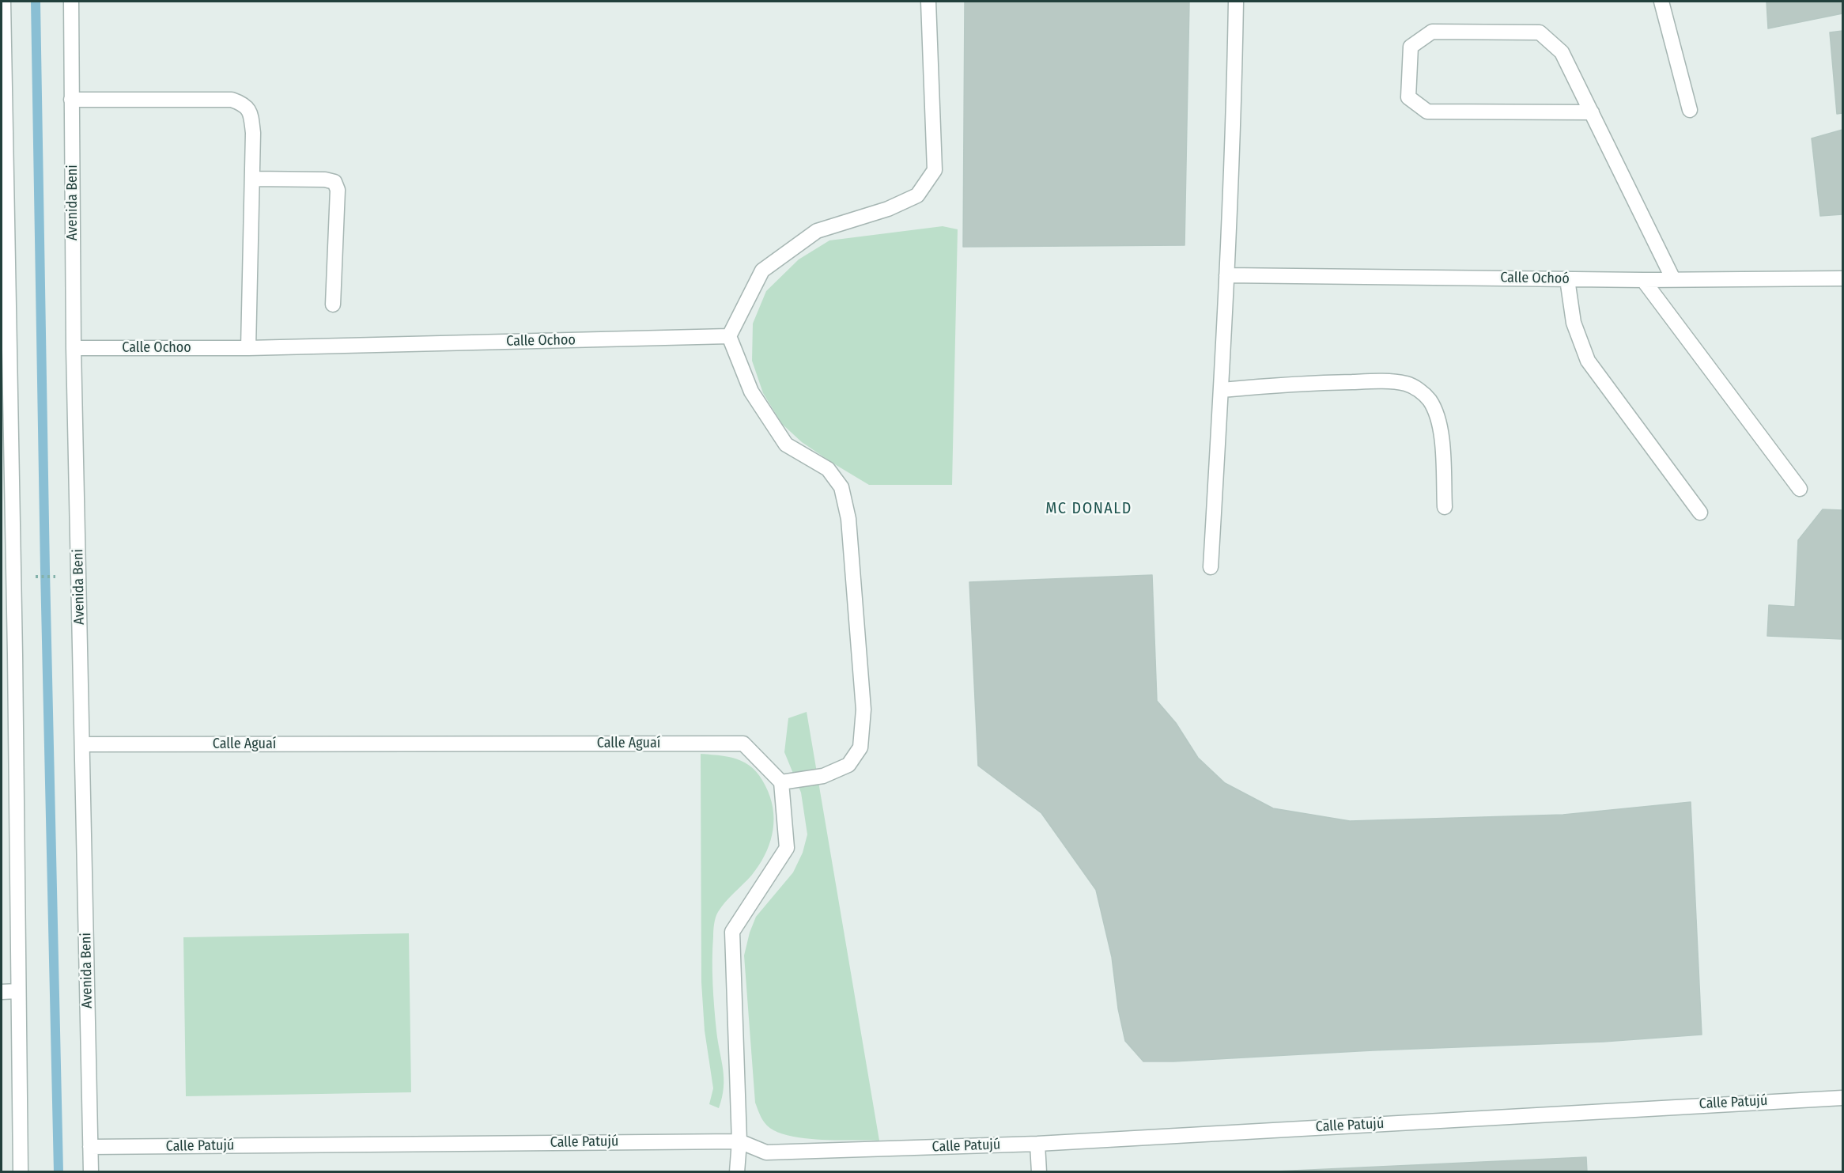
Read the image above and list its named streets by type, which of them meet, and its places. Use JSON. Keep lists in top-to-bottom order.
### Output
{
  "streets": {
    "street": [
      "Avenida Beni",
      "Calle Ochoó",
      "Calle Ochoo",
      "Calle Aguaí",
      "Calle Patujú"
    ]
  },
  "crossings": [
    ["Avenida Beni", "Calle Ochoo"],
    ["Avenida Beni", "Calle Aguaí"],
    ["Avenida Beni", "Calle Patujú"]
  ],
  "districts": ["MC DONALD"]
}
